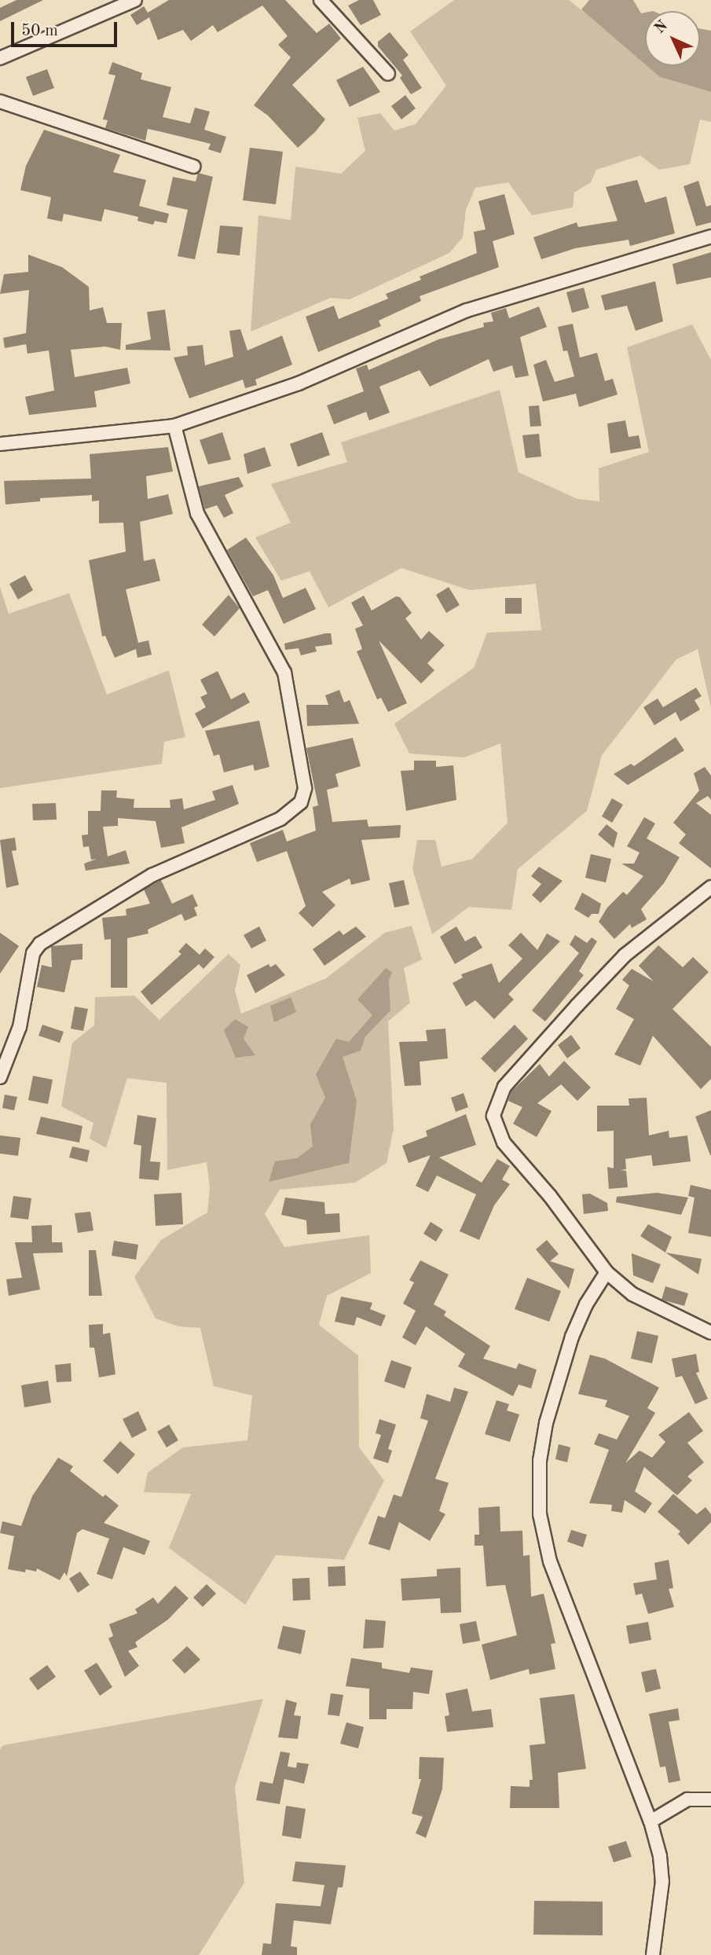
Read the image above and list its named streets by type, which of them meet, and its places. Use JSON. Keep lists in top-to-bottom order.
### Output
{
  "scale_bar": "50 m",
  "north": "top left"
}
